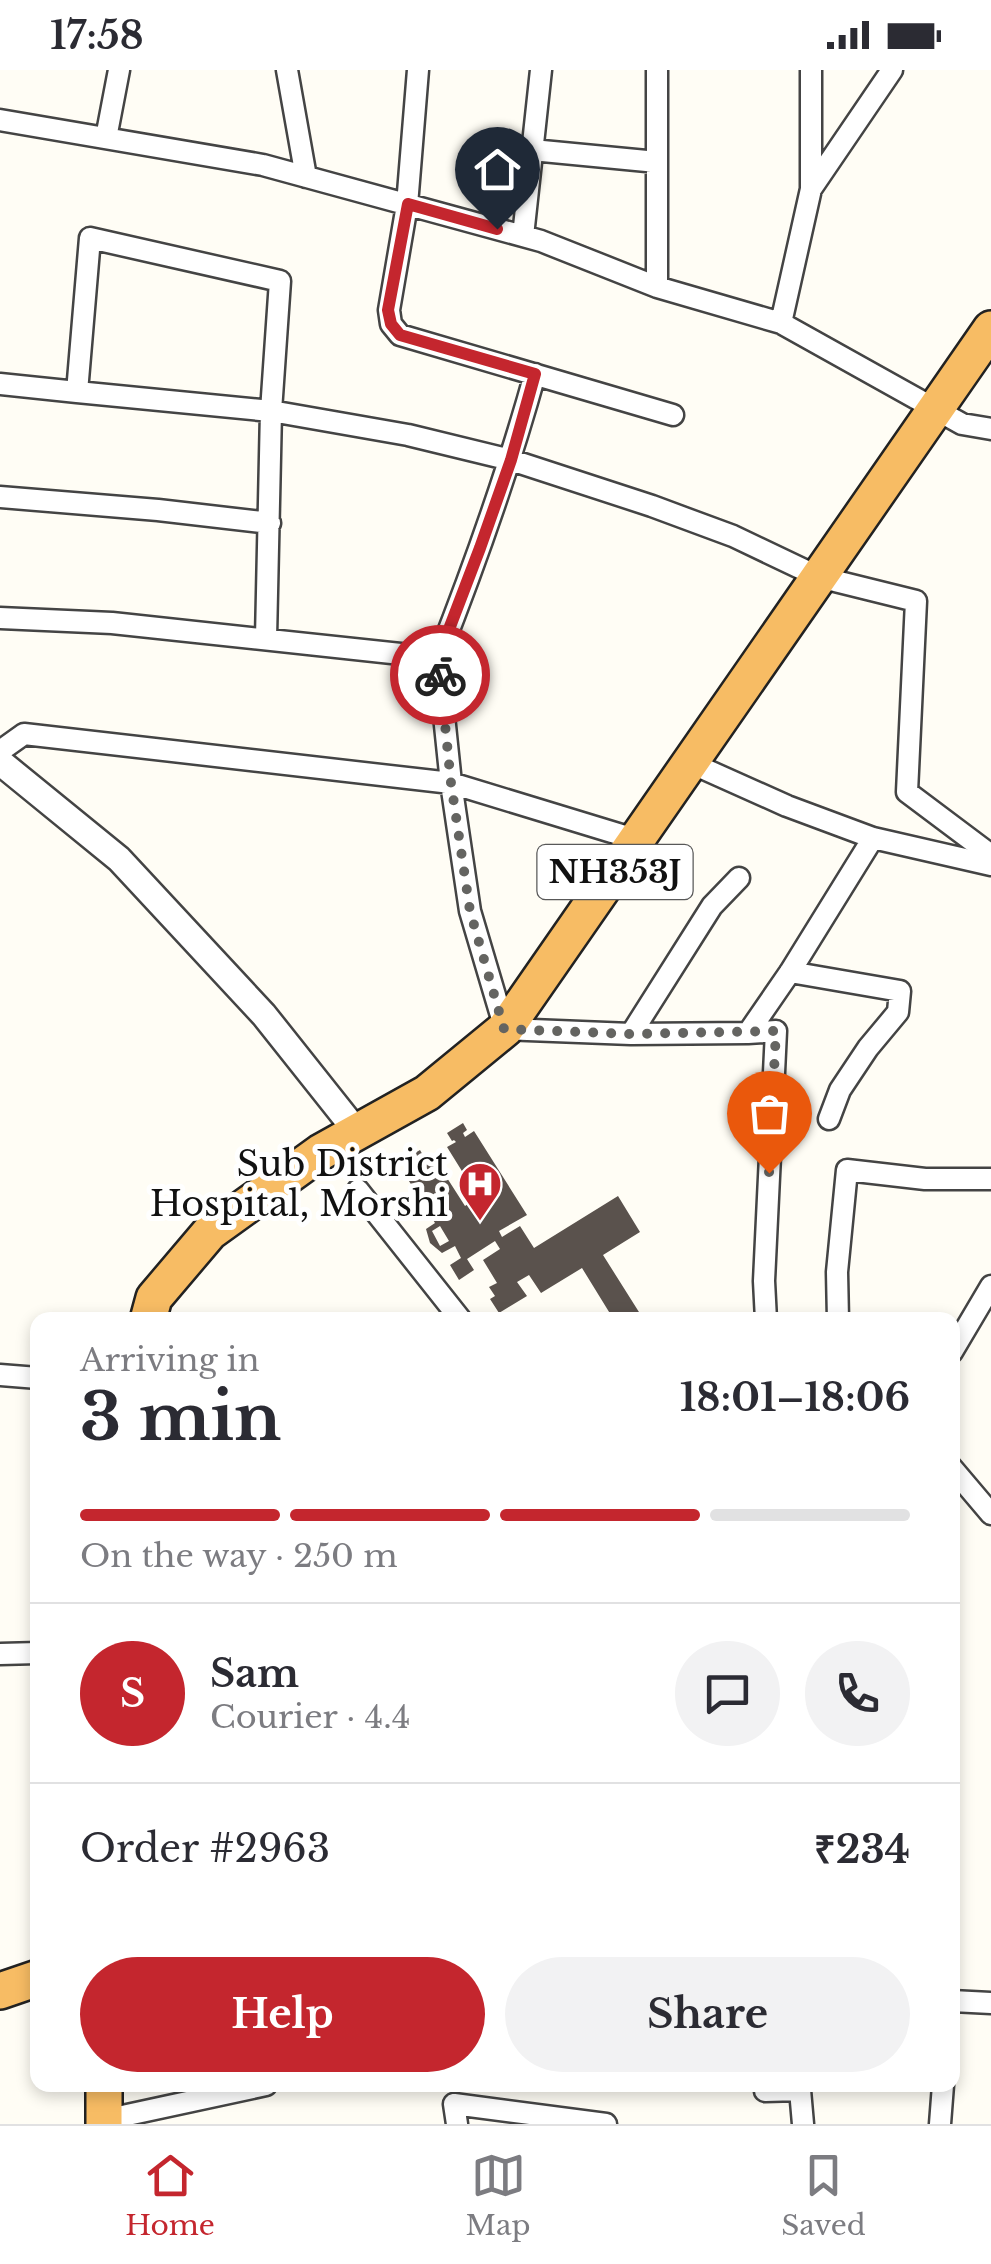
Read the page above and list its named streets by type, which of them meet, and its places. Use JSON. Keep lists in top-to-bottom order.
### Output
{
  "streets": {
    "highway": ["NH353J"]
  },
  "places": {
    "hospital": ["Sub District Hospital, Morshi"]
  },
  "page": {
    "status": "17:58",
    "heading": ["3 min", "Arriving in", "18:01–18:06"],
    "panel": [
      "Sam",
      "Courier · 4.4",
      "Order #2963",
      "₹234"
    ],
    "bar": "On the way · 250 m",
    "round": "S",
    "buttons": ["Help", "Share"],
    "tabs": ["Home", "Map", "Saved"]
  }
}
